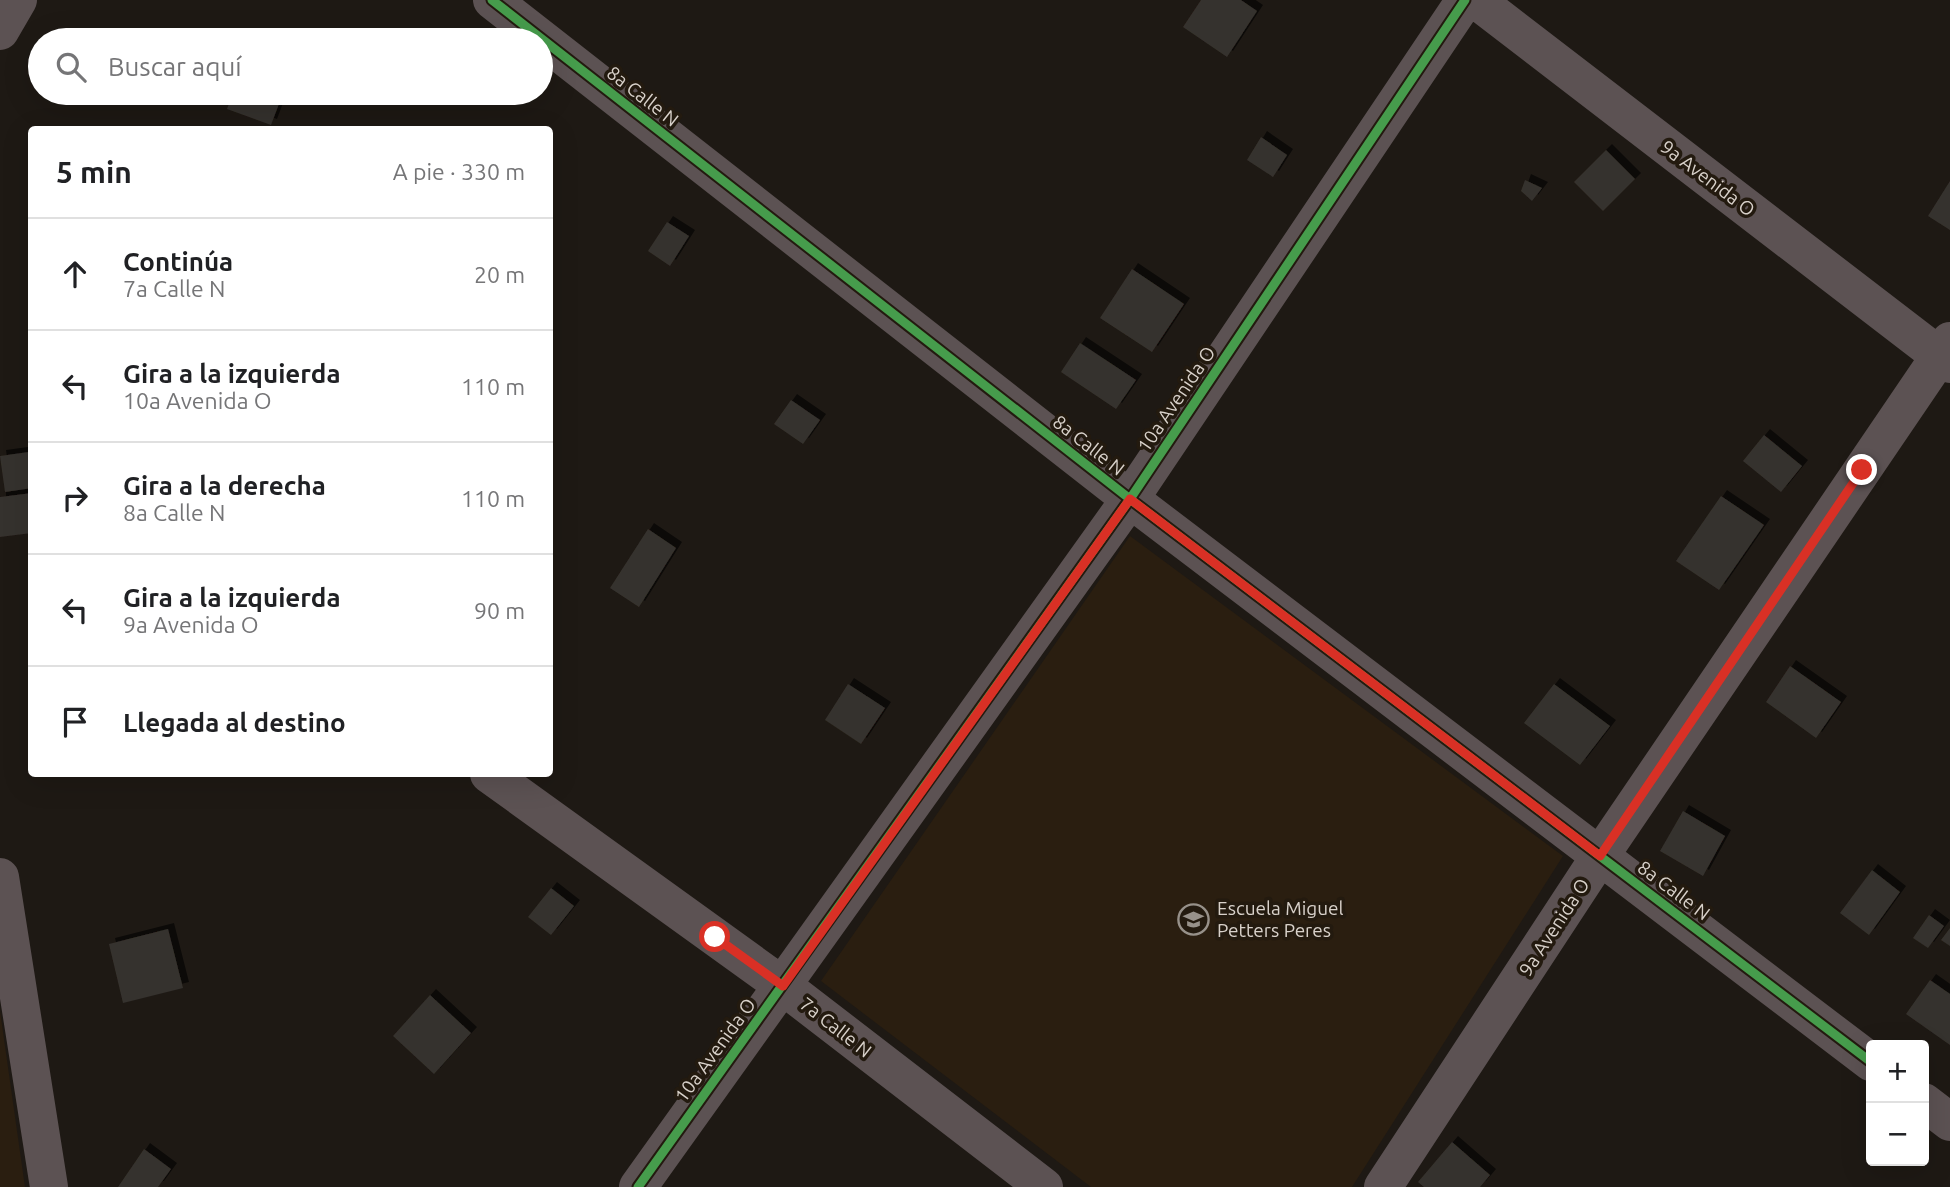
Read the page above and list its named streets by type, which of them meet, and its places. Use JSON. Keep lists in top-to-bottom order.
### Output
{
  "streets": {
    "street": [
      "8a Calle N",
      "9a Avenida O",
      "10a Avenida O",
      "7a Calle N"
    ]
  },
  "crossings": [
    ["8a Calle N", "9a Avenida O"],
    ["8a Calle N", "10a Avenida O"],
    ["10a Avenida O", "7a Calle N"]
  ],
  "places": {
    "school or university": ["Escuela Miguel Petters Peres"]
  },
  "page": {
    "search": "Buscar aquí",
    "heading": ["5 min", "A pie · 330 m"],
    "list": [
      ["Continúa", "7a Calle N", "20 m"],
      ["Gira a la izquierda", "10a Avenida O", "110 m"],
      ["Gira a la derecha", "8a Calle N", "110 m"],
      ["Gira a la izquierda", "9a Avenida O", "90 m"],
      "Llegada al destino"
    ],
    "map_buttons": ["+", "−"]
  }
}
